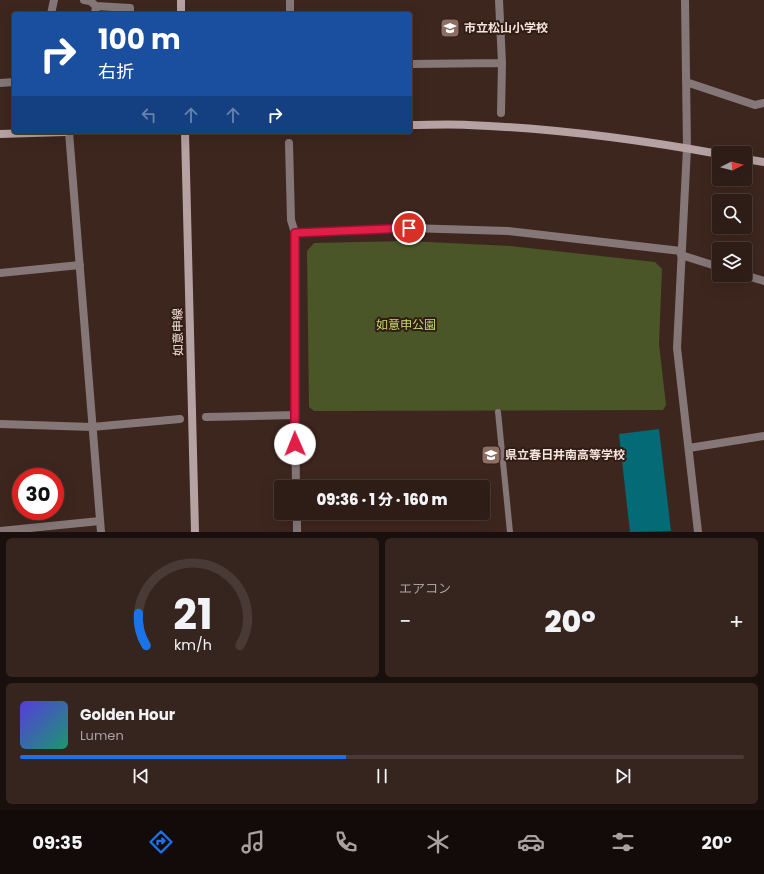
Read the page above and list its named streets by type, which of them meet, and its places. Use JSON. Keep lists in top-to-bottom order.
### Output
{
  "streets": {
    "street": ["如意申線"]
  },
  "parks": ["如意申公園"],
  "places": {
    "school or university": ["市立松山小学校", "県立春日井南高等学校"]
  },
  "north": "right",
  "page": {
    "turn": ["100 m", "右折"],
    "limit": "30",
    "trip": "09:36 · 1 分 · 160 m",
    "tile": "エアコン",
    "heat": ["−", "20°", "+"],
    "song": ["Golden Hour", "Lumen"],
    "tabs": ["09:35", "20°"],
    "gauge": ["21", "km/h"]
  }
}
